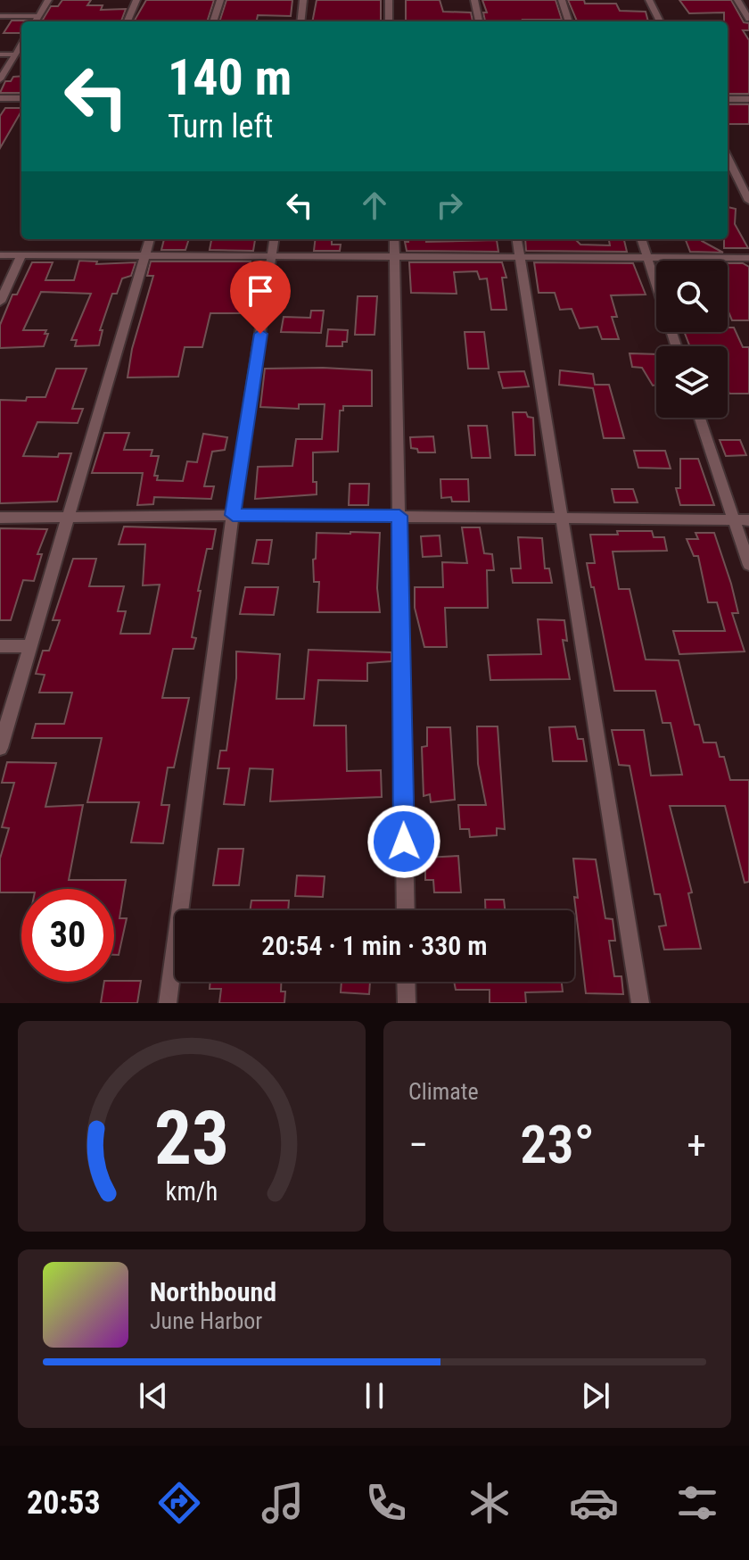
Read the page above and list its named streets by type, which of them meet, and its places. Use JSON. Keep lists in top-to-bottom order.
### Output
{
  "page": {
    "turn": ["140 m", "Turn left"],
    "limit": "30",
    "trip": "20:54 · 1 min · 330 m",
    "tile": "Climate",
    "heat": ["−", "23°", "+"],
    "song": ["Northbound", "June Harbor"],
    "tabs": "20:53",
    "gauge": ["23", "km/h"]
  }
}
